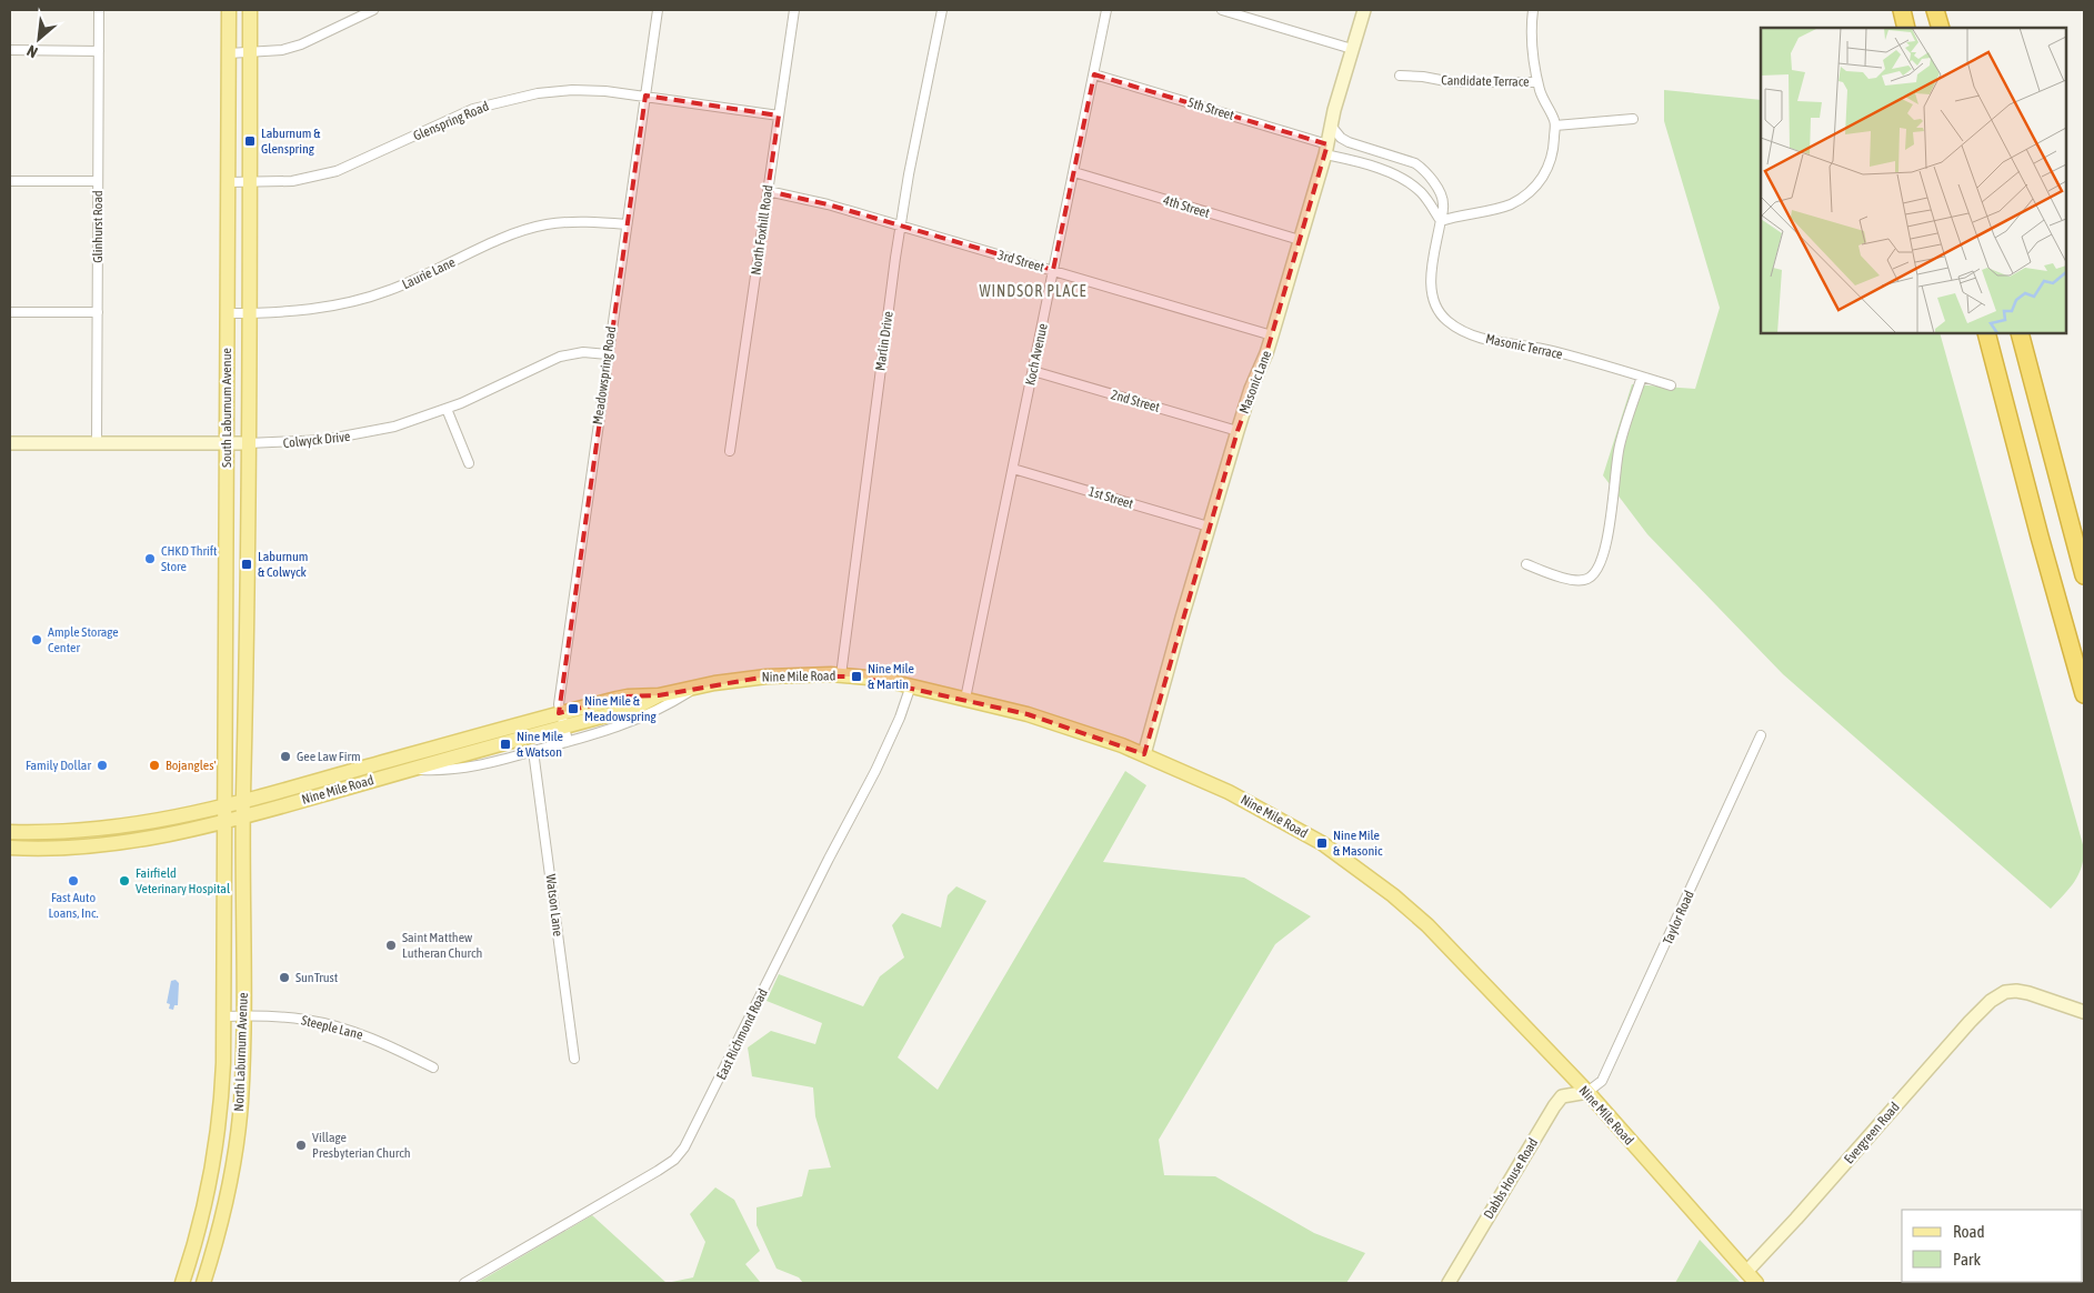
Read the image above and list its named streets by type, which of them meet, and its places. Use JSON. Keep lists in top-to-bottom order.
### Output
{
  "streets": {
    "main road": ["South Laburnum Avenue", "Nine Mile Road", "North Laburnum Avenue"],
    "street": [
      "Candidate Terrace",
      "5th Street",
      "Glenspring Road",
      "4th Street",
      "Glinhurst Road",
      "North Foxhill Road",
      "3rd Street",
      "Laurie Lane",
      "Marlin Drive",
      "Masonic Terrace",
      "Koch Avenue",
      "Meadowspring Road",
      "Masonic Lane",
      "2nd Street",
      "Colwyck Drive",
      "1st Street",
      "Watson Lane",
      "Taylor Road",
      "Steeple Lane",
      "East Richmond Road",
      "Evergreen Road",
      "Dabbs House Road"
    ]
  },
  "crossings": [
    ["5th Street", "Koch Avenue"],
    ["5th Street", "Masonic Lane"],
    ["Glenspring Road", "North Foxhill Road"],
    ["Glenspring Road", "Meadowspring Road"],
    ["Glenspring Road", "South Laburnum Avenue"],
    ["4th Street", "Koch Avenue"],
    ["4th Street", "Masonic Lane"],
    ["Glinhurst Road", "Colwyck Drive"],
    ["North Foxhill Road", "3rd Street"],
    ["3rd Street", "Marlin Drive"],
    ["3rd Street", "Koch Avenue"],
    ["3rd Street", "Masonic Lane"],
    ["Laurie Lane", "Meadowspring Road"],
    ["Laurie Lane", "South Laburnum Avenue"],
    ["Marlin Drive", "Nine Mile Road"],
    ["Masonic Terrace", "Masonic Lane"],
    ["Koch Avenue", "2nd Street"],
    ["Koch Avenue", "1st Street"],
    ["Koch Avenue", "Nine Mile Road"],
    ["Meadowspring Road", "Colwyck Drive"],
    ["Meadowspring Road", "Nine Mile Road"],
    ["Masonic Lane", "2nd Street"],
    ["Masonic Lane", "1st Street"],
    ["Masonic Lane", "Nine Mile Road"],
    ["South Laburnum Avenue", "Colwyck Drive"],
    ["South Laburnum Avenue", "Nine Mile Road"],
    ["South Laburnum Avenue", "North Laburnum Avenue"],
    ["Nine Mile Road", "Taylor Road"],
    ["Nine Mile Road", "East Richmond Road"],
    ["Nine Mile Road", "North Laburnum Avenue"],
    ["Nine Mile Road", "Evergreen Road"],
    ["Nine Mile Road", "Dabbs House Road"],
    ["Taylor Road", "Dabbs House Road"],
    ["Steeple Lane", "North Laburnum Avenue"]
  ],
  "districts": ["WINDSOR PLACE"],
  "places": {
    "transit": [
      "Laburnum & Glenspring",
      "Laburnum & Colwyck",
      "Nine Mile & Martin",
      "Nine Mile & Meadowspring",
      "Nine Mile & Watson",
      "Nine Mile & Masonic"
    ],
    "other": [
      "CHKD Thrift Store",
      "Ample Storage Center",
      "Gee Law Firm",
      "Family Dollar",
      "Bojangles'",
      "Fast Auto Loans, Inc.",
      "Fairfield Veterinary Hospital",
      "Saint Matthew Lutheran Church",
      "SunTrust",
      "Village Presbyterian Church"
    ]
  },
  "legend": ["Road", "Park"],
  "north": "bottom left"
}
